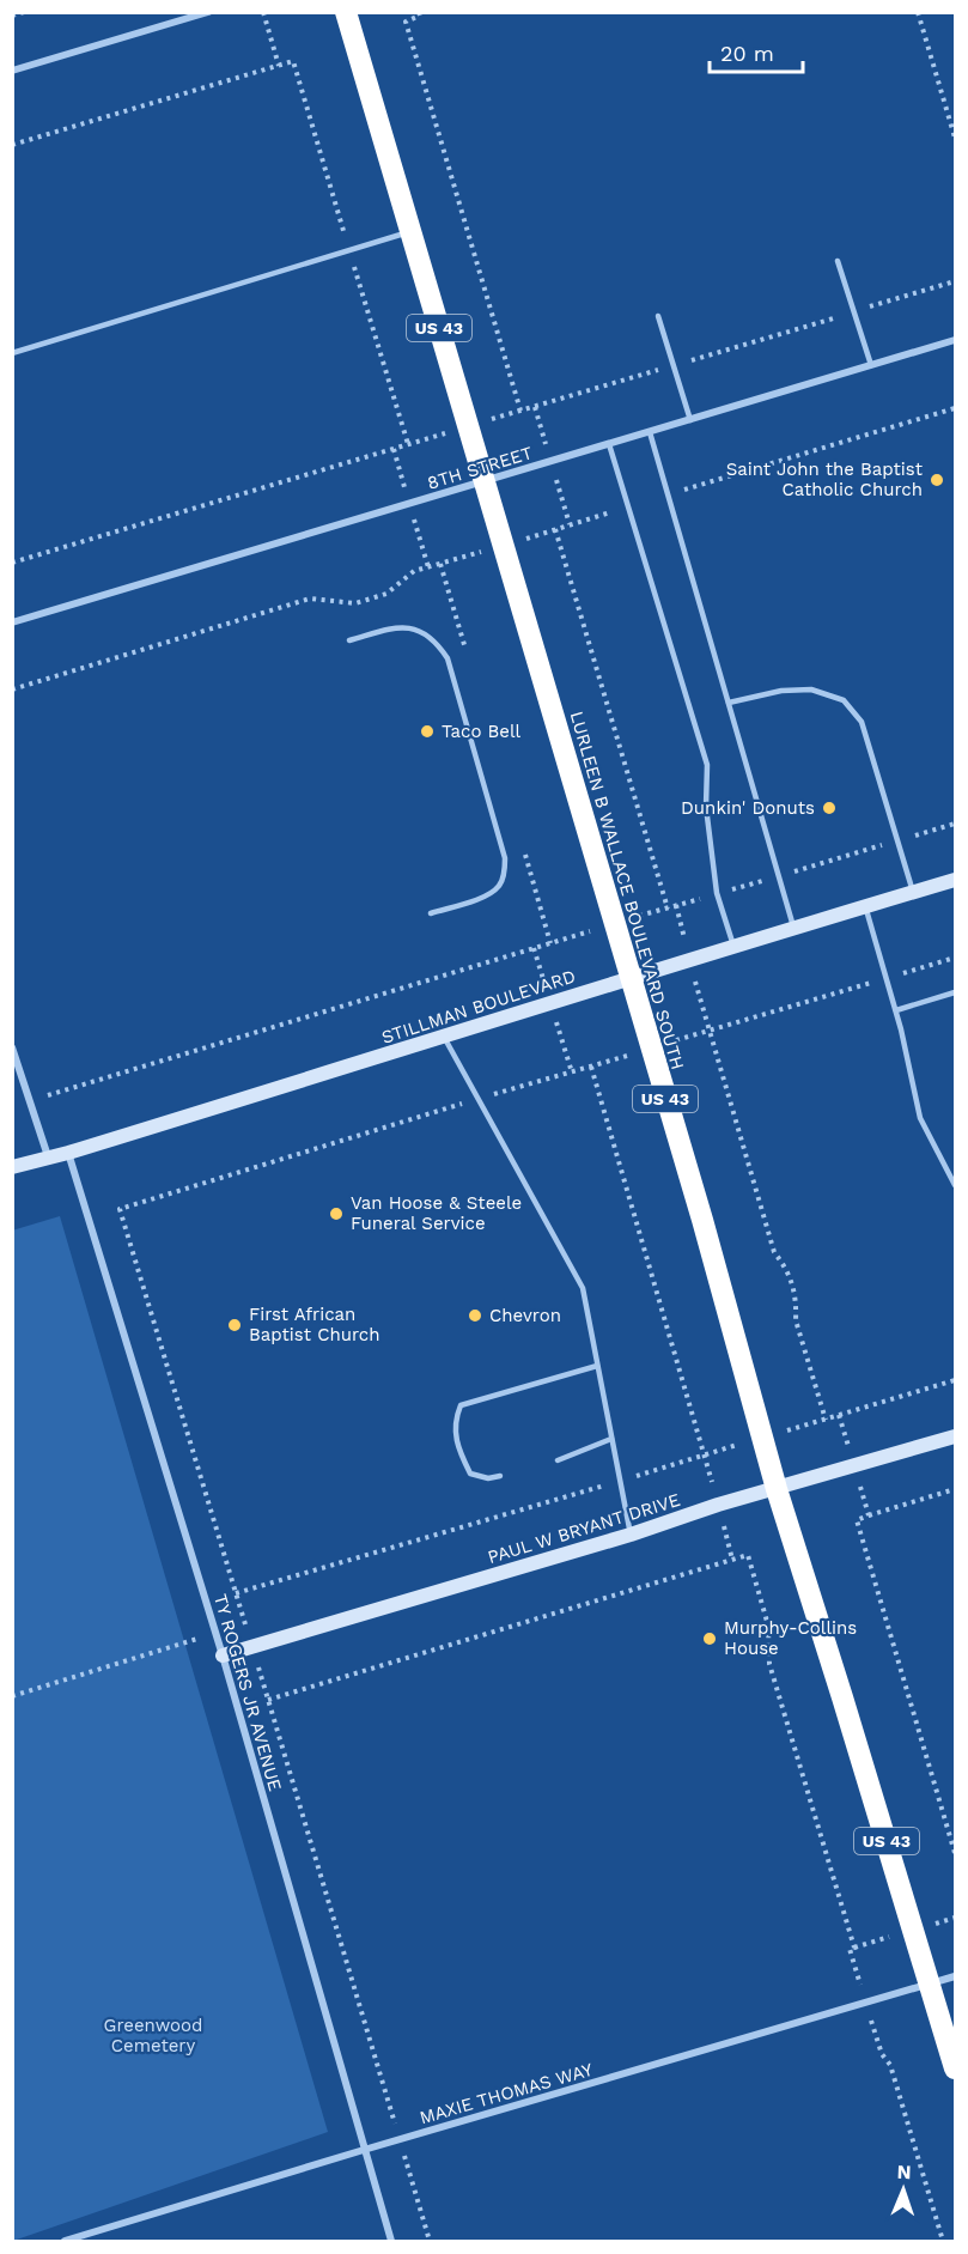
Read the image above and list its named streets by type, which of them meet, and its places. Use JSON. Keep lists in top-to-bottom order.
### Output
{
  "streets": {
    "highway": ["US 43", "LURLEEN B WALLACE BOULEVARD SOUTH"],
    "main road": ["STILLMAN BOULEVARD", "PAUL W BRYANT DRIVE"],
    "street": ["8TH STREET", "TY ROGERS JR AVENUE", "MAXIE THOMAS WAY"]
  },
  "crossings": [
    ["8TH STREET", "LURLEEN B WALLACE BOULEVARD SOUTH"],
    ["LURLEEN B WALLACE BOULEVARD SOUTH", "STILLMAN BOULEVARD"],
    ["LURLEEN B WALLACE BOULEVARD SOUTH", "PAUL W BRYANT DRIVE"],
    ["LURLEEN B WALLACE BOULEVARD SOUTH", "MAXIE THOMAS WAY"],
    ["STILLMAN BOULEVARD", "TY ROGERS JR AVENUE"],
    ["PAUL W BRYANT DRIVE", "TY ROGERS JR AVENUE"],
    ["TY ROGERS JR AVENUE", "MAXIE THOMAS WAY"]
  ],
  "parks": ["Greenwood Cemetery"],
  "places": [
    "Saint John the Baptist Catholic Church",
    "Taco Bell",
    "Dunkin' Donuts",
    "Van Hoose & Steele Funeral Service",
    "Chevron",
    "First African Baptist Church",
    "Murphy-Collins House"
  ],
  "scale_bar": "20 m",
  "north": "top"
}
